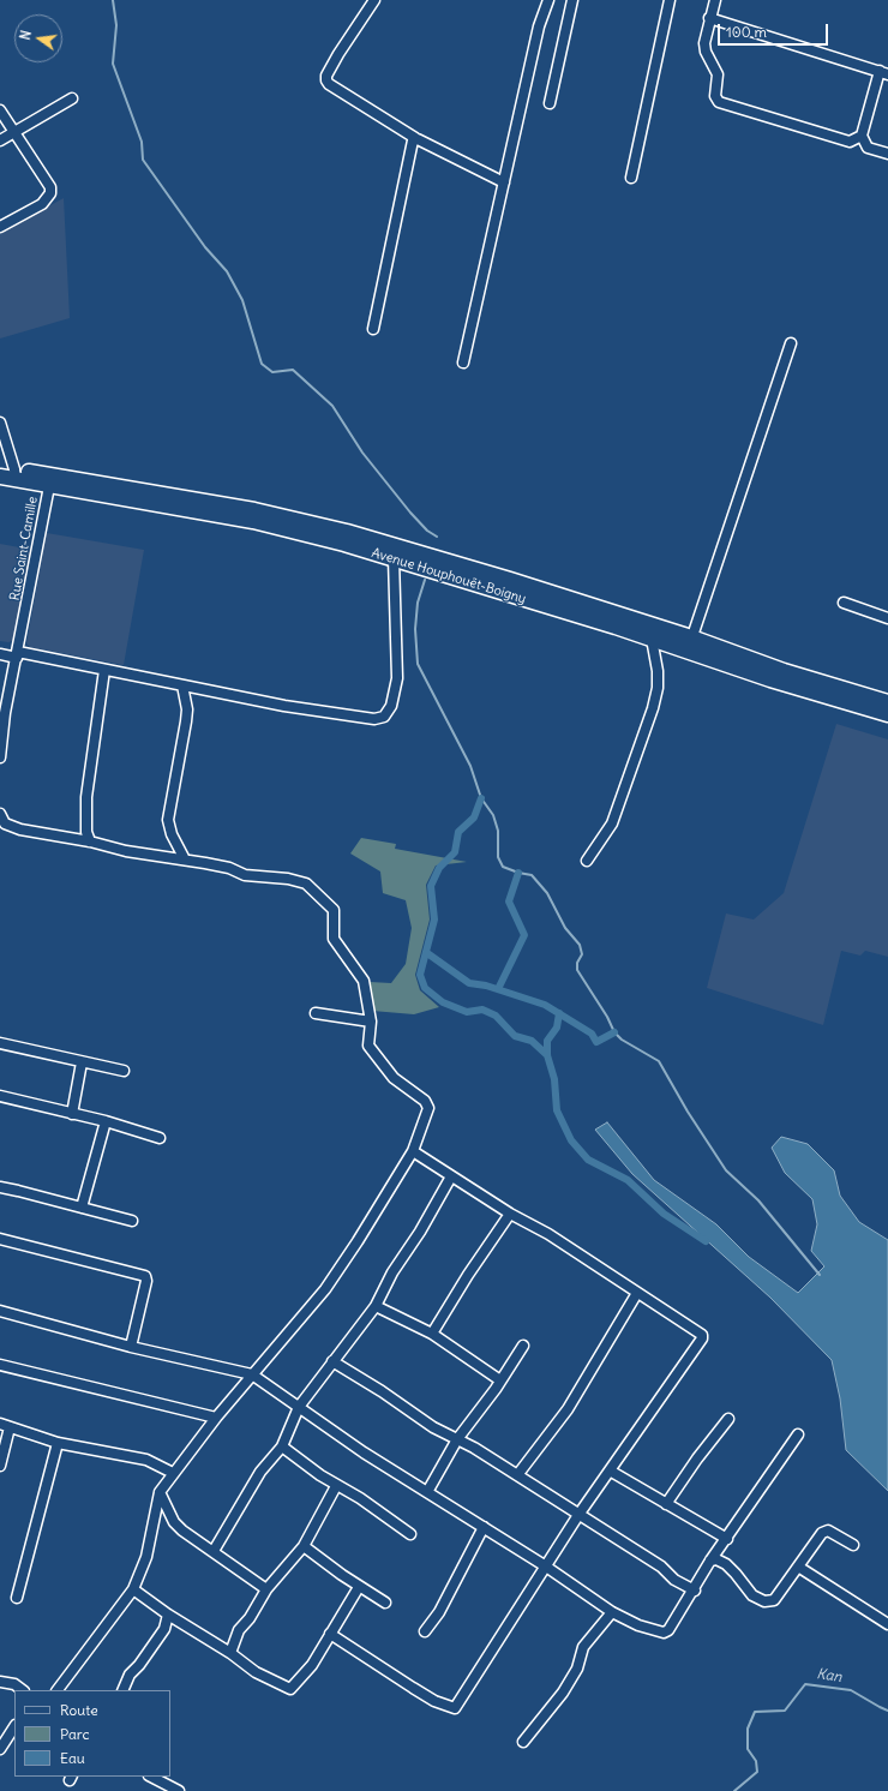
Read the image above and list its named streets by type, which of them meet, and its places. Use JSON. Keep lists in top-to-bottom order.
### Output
{
  "streets": {
    "highway": ["Avenue Houphouët-Boigny"],
    "street": ["Rue Saint-Camille"]
  },
  "crossings": [
    ["Rue Saint-Camille", "Avenue Houphouët-Boigny"]
  ],
  "water": ["Kan"],
  "legend": ["Route", "Parc", "Eau"],
  "scale_bar": "100 m",
  "north": "left"
}
